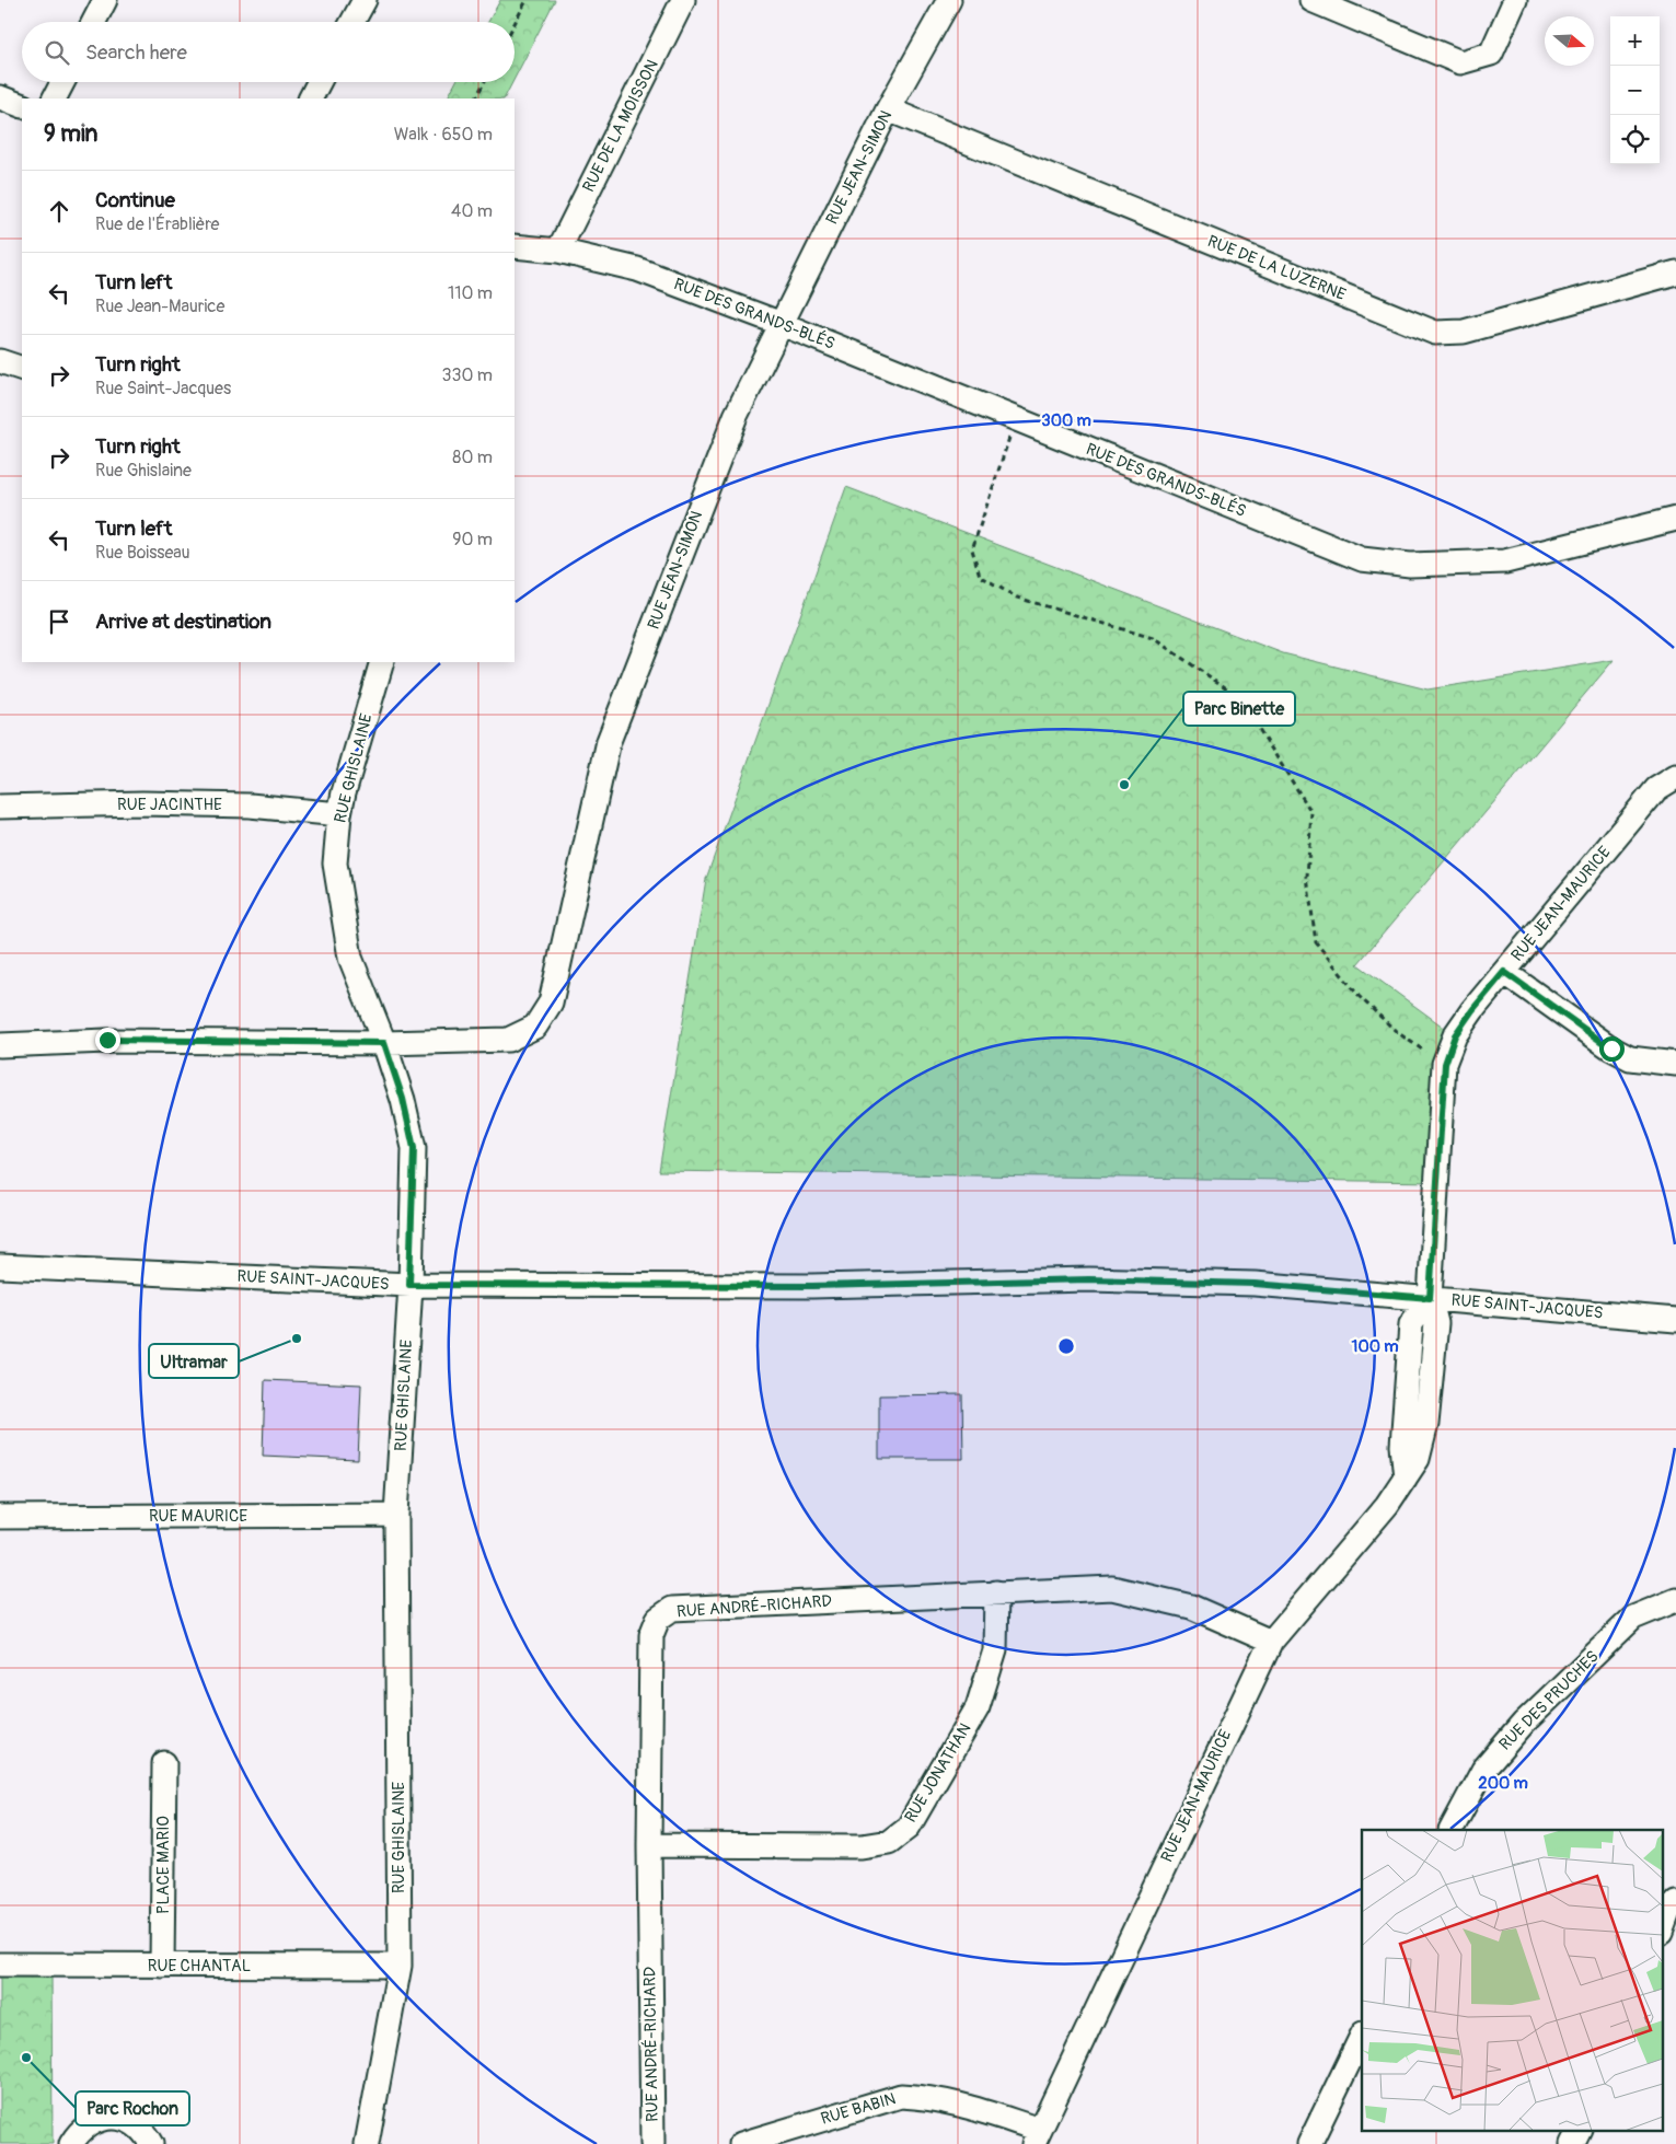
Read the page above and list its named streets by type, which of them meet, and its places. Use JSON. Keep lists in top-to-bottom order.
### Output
{
  "streets": {
    "street": [
      "RUE DE LA MOISSON",
      "RUE JEAN-SIMON",
      "RUE DE LA LUZERNE",
      "RUE DES GRANDS-BLÉS",
      "RUE GHISLAINE",
      "RUE JACINTHE",
      "RUE JEAN-MAURICE",
      "RUE SAINT-JACQUES",
      "RUE MAURICE",
      "RUE ANDRÉ-RICHARD",
      "RUE DES PRUCHES",
      "RUE JONATHAN",
      "PLACE MARIO",
      "RUE CHANTAL",
      "RUE BABIN"
    ]
  },
  "crossings": [
    ["RUE DE LA MOISSON", "RUE DES GRANDS-BLÉS"],
    ["RUE JEAN-SIMON", "RUE DE LA LUZERNE"],
    ["RUE JEAN-SIMON", "RUE DES GRANDS-BLÉS"],
    ["RUE JEAN-SIMON", "RUE GHISLAINE"],
    ["RUE GHISLAINE", "RUE JACINTHE"],
    ["RUE GHISLAINE", "RUE SAINT-JACQUES"],
    ["RUE GHISLAINE", "RUE MAURICE"],
    ["RUE GHISLAINE", "RUE CHANTAL"],
    ["RUE JEAN-MAURICE", "RUE SAINT-JACQUES"],
    ["RUE JEAN-MAURICE", "RUE ANDRÉ-RICHARD"],
    ["RUE JEAN-MAURICE", "RUE BABIN"],
    ["RUE ANDRÉ-RICHARD", "RUE JONATHAN"],
    ["PLACE MARIO", "RUE CHANTAL"]
  ],
  "places": ["Parc Binette", "Ultramar", "Parc Rochon"],
  "north": "right",
  "page": {
    "map_buttons": ["+", "−"],
    "search": "Search here",
    "heading": ["9 min", "Walk · 650 m"],
    "list": [
      ["Continue", "Rue de l'Érablière", "40 m"],
      ["Turn left", "Rue Jean-Maurice", "110 m"],
      ["Turn right", "Rue Saint-Jacques", "330 m"],
      ["Turn right", "Rue Ghislaine", "80 m"],
      ["Turn left", "Rue Boisseau", "90 m"],
      "Arrive at destination"
    ]
  },
  "rings": ["300 m", "100 m", "200 m"]
}
